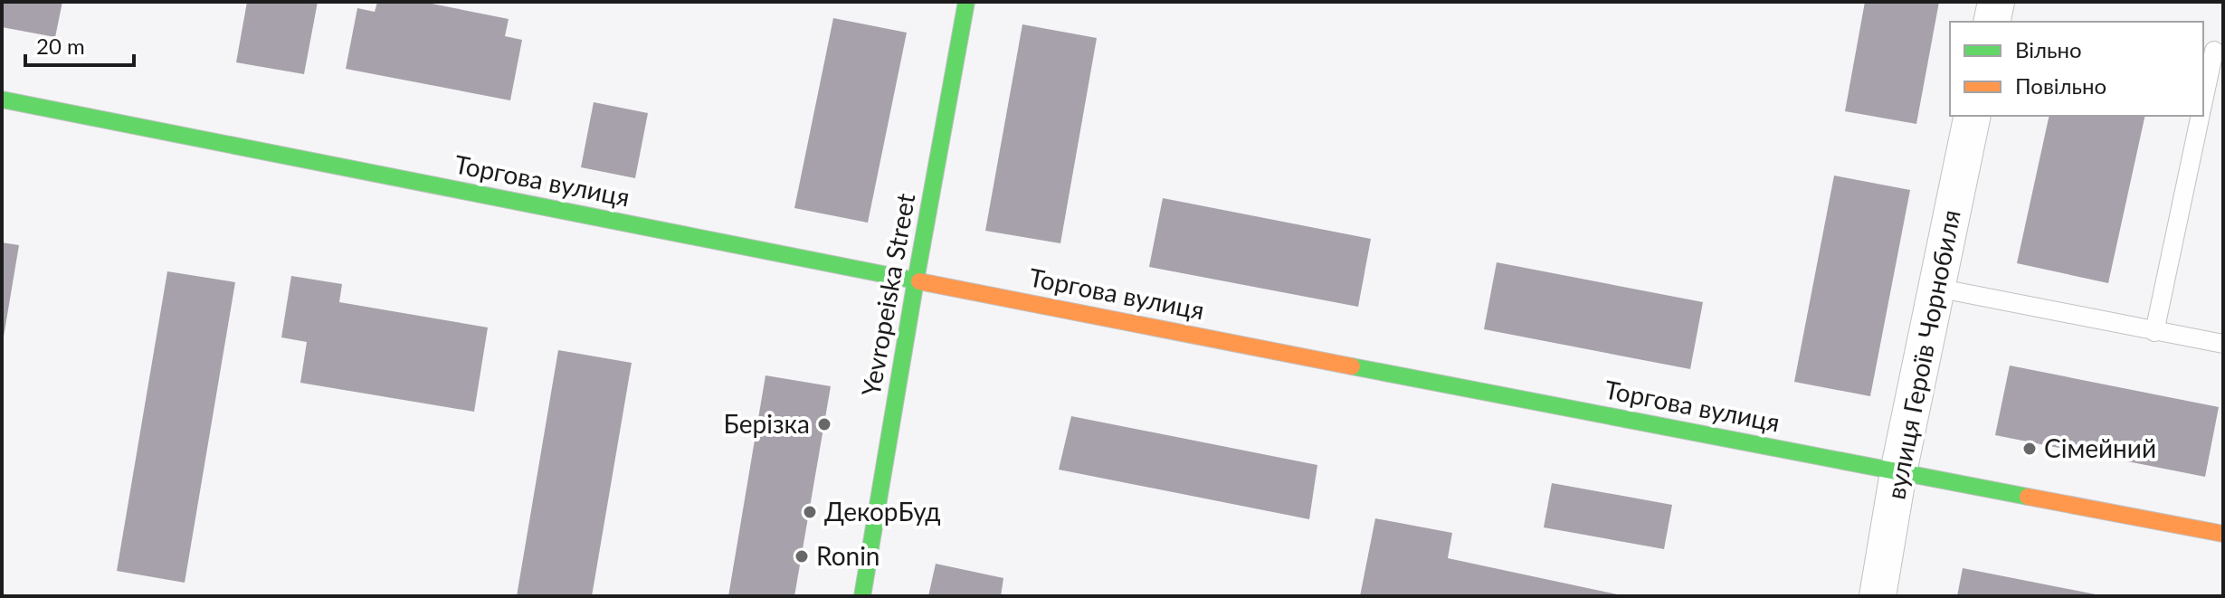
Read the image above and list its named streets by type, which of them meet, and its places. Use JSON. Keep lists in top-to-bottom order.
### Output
{
  "streets": {
    "street": ["Торгова вулиця", "Yevropeiska Street", "вулиця Героїв Чорнобиля"]
  },
  "crossings": [
    ["Торгова вулиця", "Yevropeiska Street"],
    ["Торгова вулиця", "вулиця Героїв Чорнобиля"]
  ],
  "places": [
    "Берізка",
    "Сімейний",
    "ДекорБуд",
    "Ronin"
  ],
  "legend": ["Вільно", "Повільно"],
  "scale_bar": "20 m"
}
